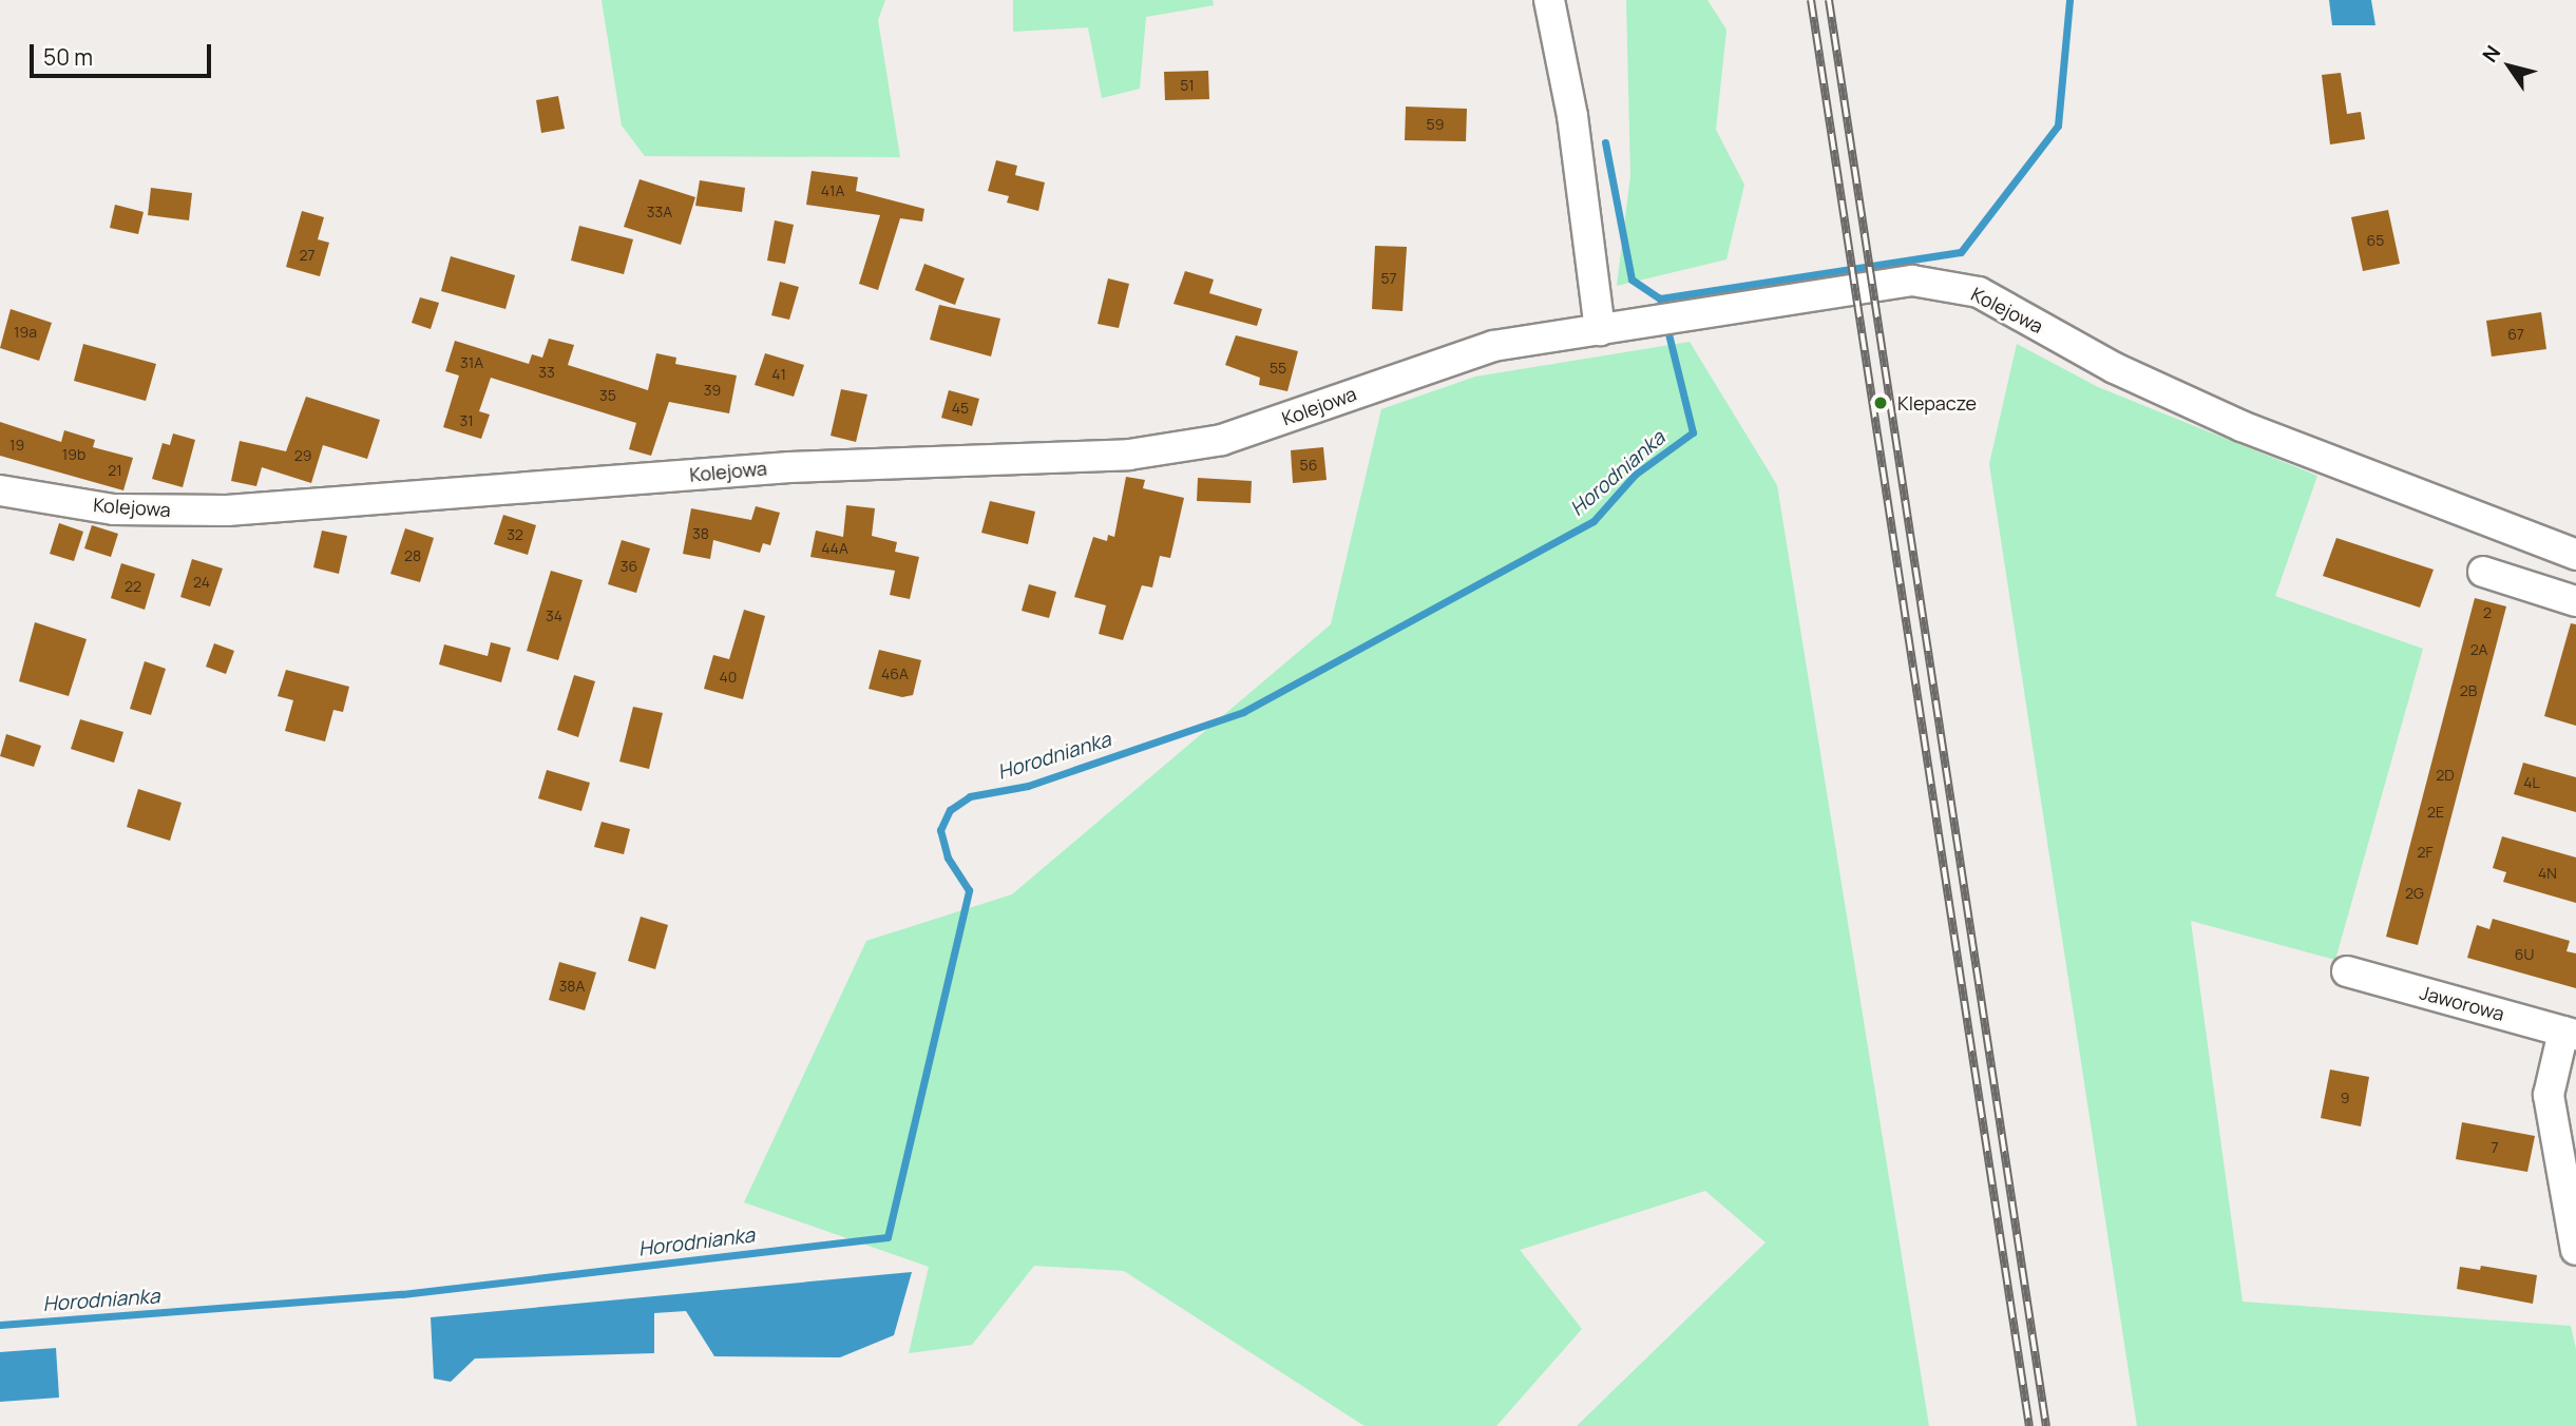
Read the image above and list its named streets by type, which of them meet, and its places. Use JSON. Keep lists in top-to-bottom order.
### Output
{
  "streets": {
    "street": ["Kolejowa", "Jaworowa"]
  },
  "water": ["Horodnianka"],
  "places": ["Klepacze"],
  "house_numbers": [
    "51",
    "59",
    "41A",
    "33A",
    "65",
    "27",
    "57",
    "19a",
    "67",
    "31A",
    "55",
    "33",
    "41",
    "39",
    "35",
    "45",
    "31",
    "19",
    "19b",
    "29",
    "56",
    "21",
    "38",
    "32",
    "44A",
    "28",
    "36",
    "24",
    "22",
    "2",
    "34",
    "2A",
    "46A",
    "40",
    "2B",
    "2D",
    "4L",
    "2E",
    "2F",
    "4N",
    "2G",
    "6U",
    "38A",
    "9",
    "7"
  ],
  "scale_bar": "50 m",
  "north": "top left"
}
